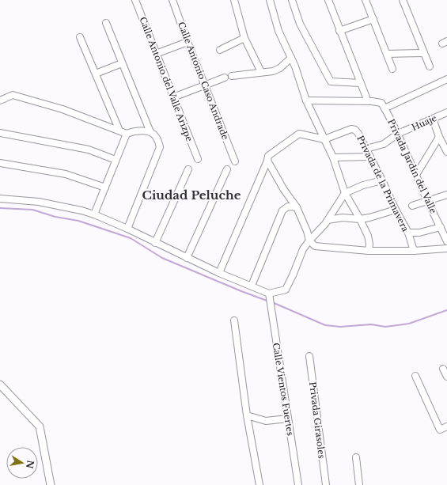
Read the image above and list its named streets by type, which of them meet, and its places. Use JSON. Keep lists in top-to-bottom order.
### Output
{
  "streets": {
    "street": [
      "Calle Antonio del Valle Arizpe",
      "Calle Antonio Caso Andrade",
      "Huaje",
      "Privada Jardín del Valle",
      "Privada de la Primavera",
      "Calle Vientos Fuertes",
      "Privada Girasoles"
    ]
  },
  "crossings": [
    ["Huaje", "Privada Jardín del Valle"],
    ["Huaje", "Privada de la Primavera"]
  ],
  "districts": ["Ciudad Peluche"],
  "north": "right"
}
